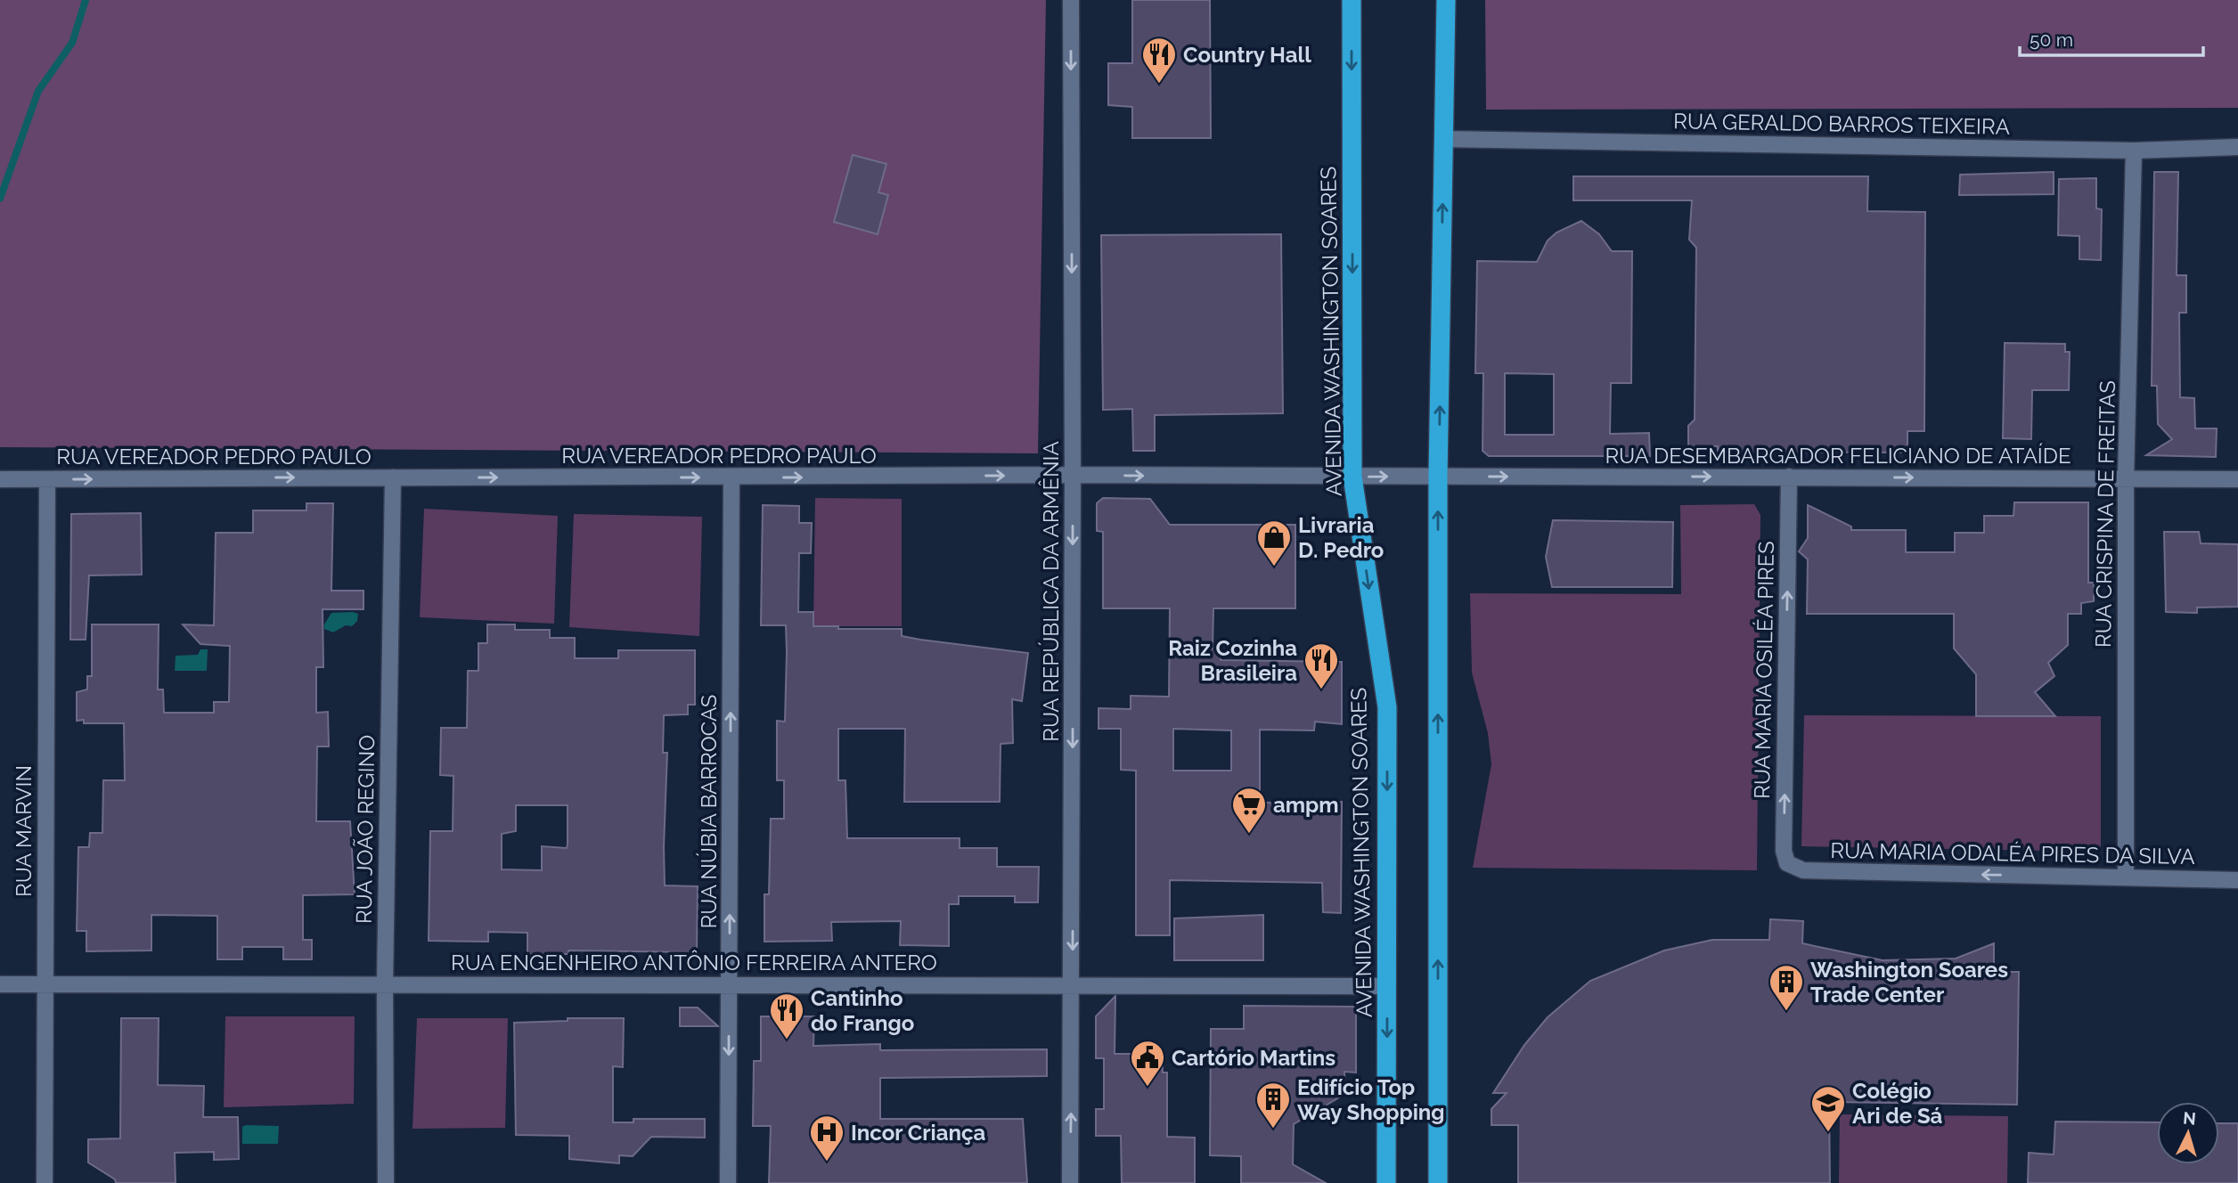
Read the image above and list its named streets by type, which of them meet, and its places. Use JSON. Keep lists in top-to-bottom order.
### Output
{
  "streets": {
    "highway": ["AVENIDA WASHINGTON SOARES"],
    "street": [
      "RUA GERALDO BARROS TEIXEIRA",
      "RUA VEREADOR PEDRO PAULO",
      "RUA DESEMBARGADOR FELICIANO DE ATAÍDE",
      "RUA CRISPINA DE FREITAS",
      "RUA REPÚBLICA DA ARMÊNIA",
      "RUA MARIA OSILÉA PIRES",
      "RUA NÚBIA BARROCAS",
      "RUA JOÃO REGINO",
      "RUA MARVIN",
      "RUA MARIA ODALÉA PIRES DA SILVA",
      "RUA ENGENHEIRO ANTÔNIO FERREIRA ANTERO"
    ]
  },
  "crossings": [
    ["RUA GERALDO BARROS TEIXEIRA", "RUA CRISPINA DE FREITAS"],
    ["AVENIDA WASHINGTON SOARES", "RUA VEREADOR PEDRO PAULO"],
    ["AVENIDA WASHINGTON SOARES", "RUA ENGENHEIRO ANTÔNIO FERREIRA ANTERO"],
    ["RUA VEREADOR PEDRO PAULO", "RUA DESEMBARGADOR FELICIANO DE ATAÍDE"],
    ["RUA VEREADOR PEDRO PAULO", "RUA REPÚBLICA DA ARMÊNIA"],
    ["RUA VEREADOR PEDRO PAULO", "RUA NÚBIA BARROCAS"],
    ["RUA VEREADOR PEDRO PAULO", "RUA JOÃO REGINO"],
    ["RUA VEREADOR PEDRO PAULO", "RUA MARVIN"],
    ["RUA DESEMBARGADOR FELICIANO DE ATAÍDE", "RUA CRISPINA DE FREITAS"],
    ["RUA DESEMBARGADOR FELICIANO DE ATAÍDE", "RUA MARIA OSILÉA PIRES"],
    ["RUA CRISPINA DE FREITAS", "RUA MARIA ODALÉA PIRES DA SILVA"],
    ["RUA REPÚBLICA DA ARMÊNIA", "RUA ENGENHEIRO ANTÔNIO FERREIRA ANTERO"],
    ["RUA MARIA OSILÉA PIRES", "RUA MARIA ODALÉA PIRES DA SILVA"],
    ["RUA NÚBIA BARROCAS", "RUA ENGENHEIRO ANTÔNIO FERREIRA ANTERO"],
    ["RUA JOÃO REGINO", "RUA ENGENHEIRO ANTÔNIO FERREIRA ANTERO"],
    ["RUA MARVIN", "RUA ENGENHEIRO ANTÔNIO FERREIRA ANTERO"]
  ],
  "one_way": [
    "RUA VEREADOR PEDRO PAULO",
    "RUA DESEMBARGADOR FELICIANO DE ATAÍDE",
    "RUA MARIA OSILÉA PIRES",
    "RUA MARIA ODALÉA PIRES DA SILVA"
  ],
  "places": {
    "restaurant": ["Country Hall", "Raiz Cozinha Brasileira", "Cantinho do Frango"],
    "shop": ["Livraria D. Pedro"],
    "supermarket": ["ampm"],
    "building": ["Washington Soares Trade Center", "Edifício Top Way Shopping"],
    "public building": ["Cartório Martins"],
    "school or university": ["Colégio Ari de Sá"],
    "hospital": ["Incor Criança"]
  },
  "scale_bar": "50 m",
  "north": "top"
}
